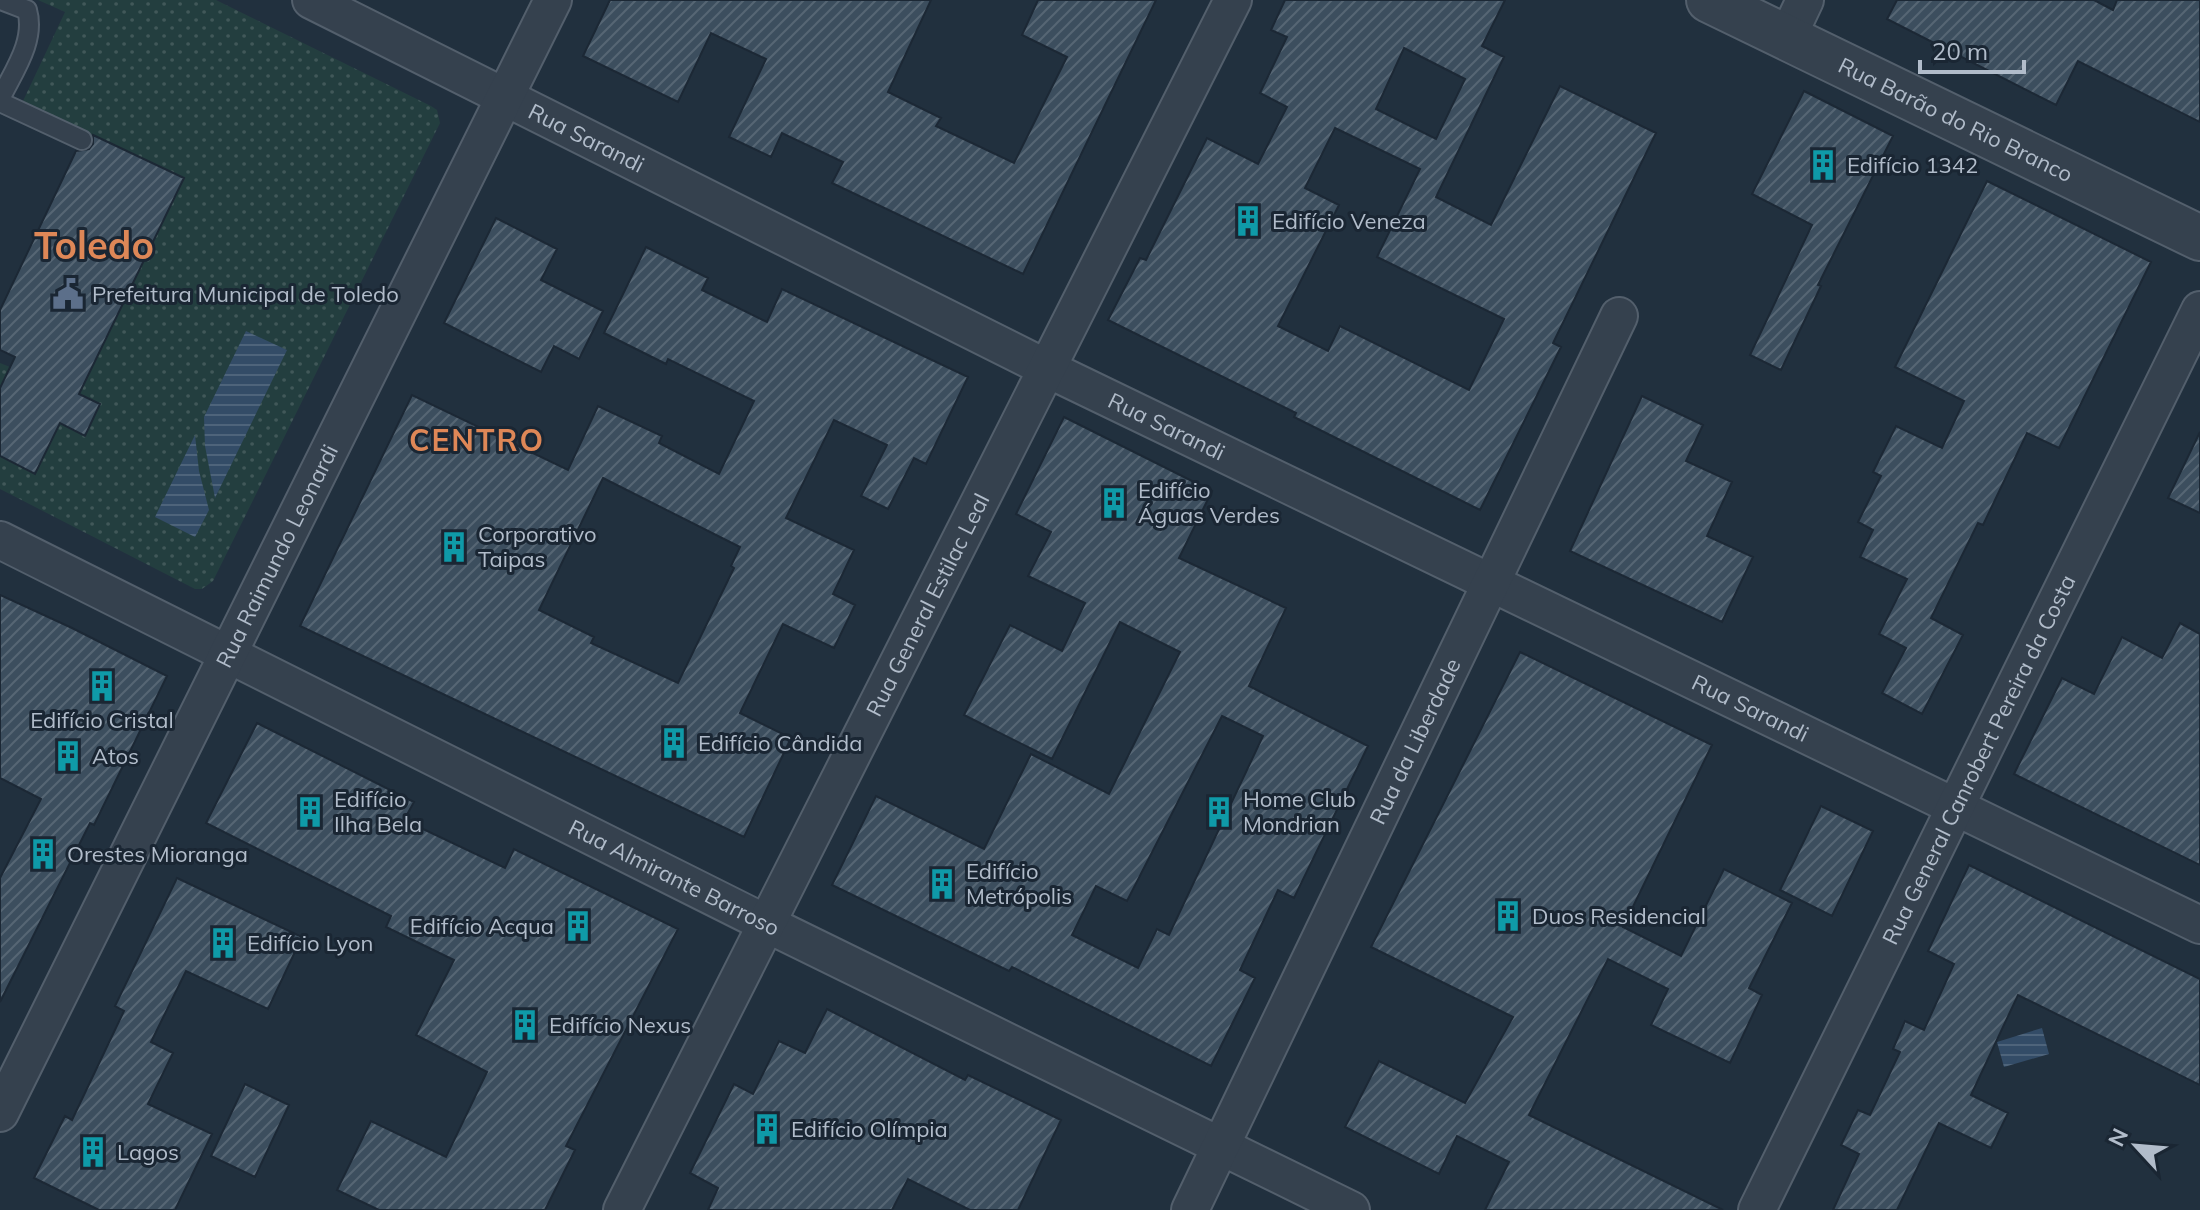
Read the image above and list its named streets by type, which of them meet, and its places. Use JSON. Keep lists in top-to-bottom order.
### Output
{
  "streets": {
    "street": [
      "Rua Barão do Rio Branco",
      "Rua Sarandi",
      "Rua Raimundo Leonardi",
      "Rua General Estilac Leal",
      "Rua da Liberdade",
      "Rua General Canrobert Pereira da Costa",
      "Rua Almirante Barroso"
    ]
  },
  "crossings": [
    ["Rua Sarandi", "Rua Raimundo Leonardi"],
    ["Rua Sarandi", "Rua General Estilac Leal"],
    ["Rua Sarandi", "Rua da Liberdade"],
    ["Rua Sarandi", "Rua General Canrobert Pereira da Costa"],
    ["Rua Raimundo Leonardi", "Rua Almirante Barroso"],
    ["Rua General Estilac Leal", "Rua Almirante Barroso"],
    ["Rua da Liberdade", "Rua Almirante Barroso"]
  ],
  "districts": ["Toledo", "CENTRO"],
  "places": {
    "building": [
      "Edifício 1342",
      "Edifício Veneza",
      "Edifício Águas Verdes",
      "Corporativo Taipas",
      "Edifício Cristal",
      "Edifício Cândida",
      "Atos",
      "Edifício Ilha Bela",
      "Home Club Mondrian",
      "Orestes Mioranga",
      "Edifício Metrópolis",
      "Duos Residencial",
      "Edifício Acqua",
      "Edifício Lyon",
      "Edifício Nexus",
      "Edifício Olímpia",
      "Lagos"
    ],
    "public building": ["Prefeitura Municipal de Toledo"]
  },
  "scale_bar": "20 m",
  "north": "top left"
}
